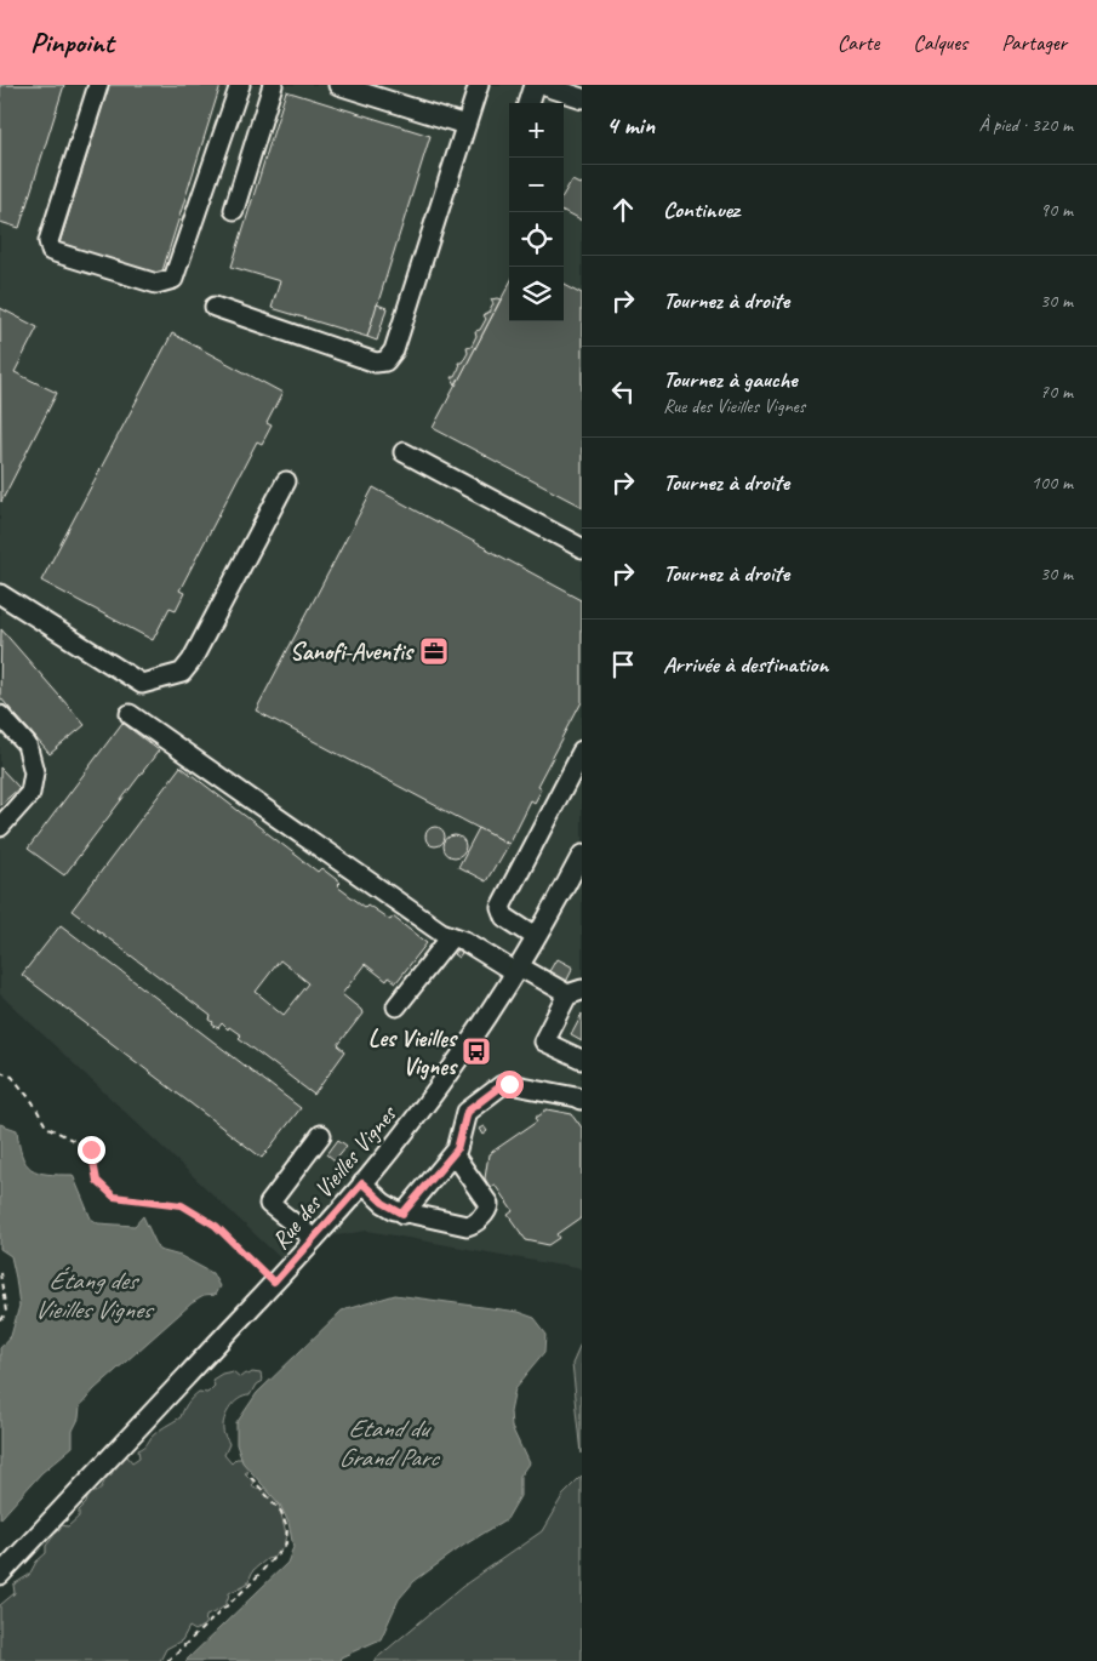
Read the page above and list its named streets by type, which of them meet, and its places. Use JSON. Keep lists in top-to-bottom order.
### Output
{
  "streets": {
    "street": ["Rue des Vieilles Vignes"]
  },
  "water": ["Étang des Vieilles Vignes", "Etand du Grand Parc"],
  "places": {
    "office": ["Sanofi-Aventis"],
    "bus stop": ["Les Vieilles Vignes"]
  },
  "page": {
    "header": "Pinpoint",
    "nav": ["Carte", "Calques", "Partager"],
    "heading": ["4 min", "À pied · 320 m"],
    "map_buttons": ["+", "−"],
    "list": [
      ["Continuez", "90 m"],
      ["Tournez à droite", "30 m"],
      ["Tournez à gauche", "Rue des Vieilles Vignes", "70 m"],
      ["Tournez à droite", "100 m"],
      ["Tournez à droite", "30 m"],
      "Arrivée à destination"
    ]
  }
}
